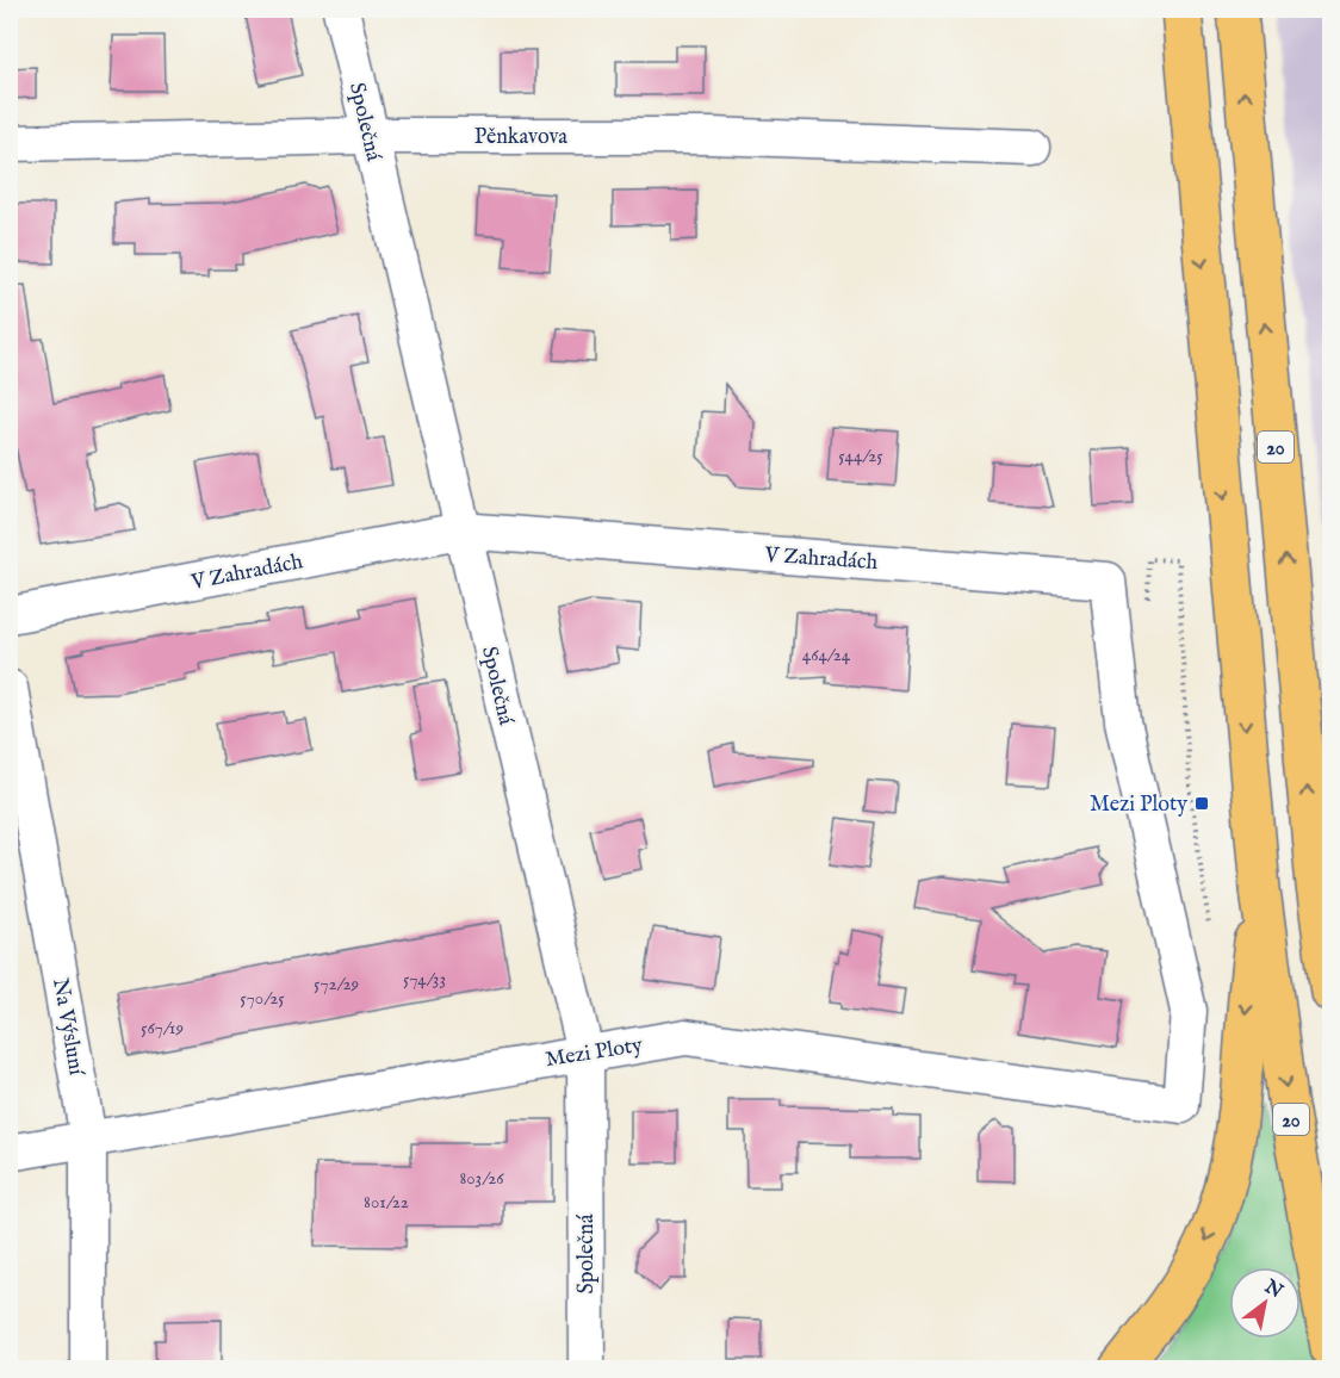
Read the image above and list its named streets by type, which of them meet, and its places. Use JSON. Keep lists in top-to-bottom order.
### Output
{
  "streets": {
    "highway": ["20"],
    "street": [
      "Společná",
      "Pěnkavova",
      "V Zahradách",
      "Na Výsluní",
      "Mezi Ploty"
    ]
  },
  "crossings": [
    ["Společná", "Pěnkavova"],
    ["Společná", "V Zahradách"],
    ["Společná", "Mezi Ploty"],
    ["V Zahradách", "Mezi Ploty"],
    ["Na Výsluní", "Mezi Ploty"]
  ],
  "places": {
    "transit": ["Mezi Ploty"]
  },
  "house_numbers": [
    "544/25",
    "464/24",
    "574/33",
    "572/29",
    "570/25",
    "567/19",
    "803/26",
    "801/22"
  ],
  "north": "top right"
}
